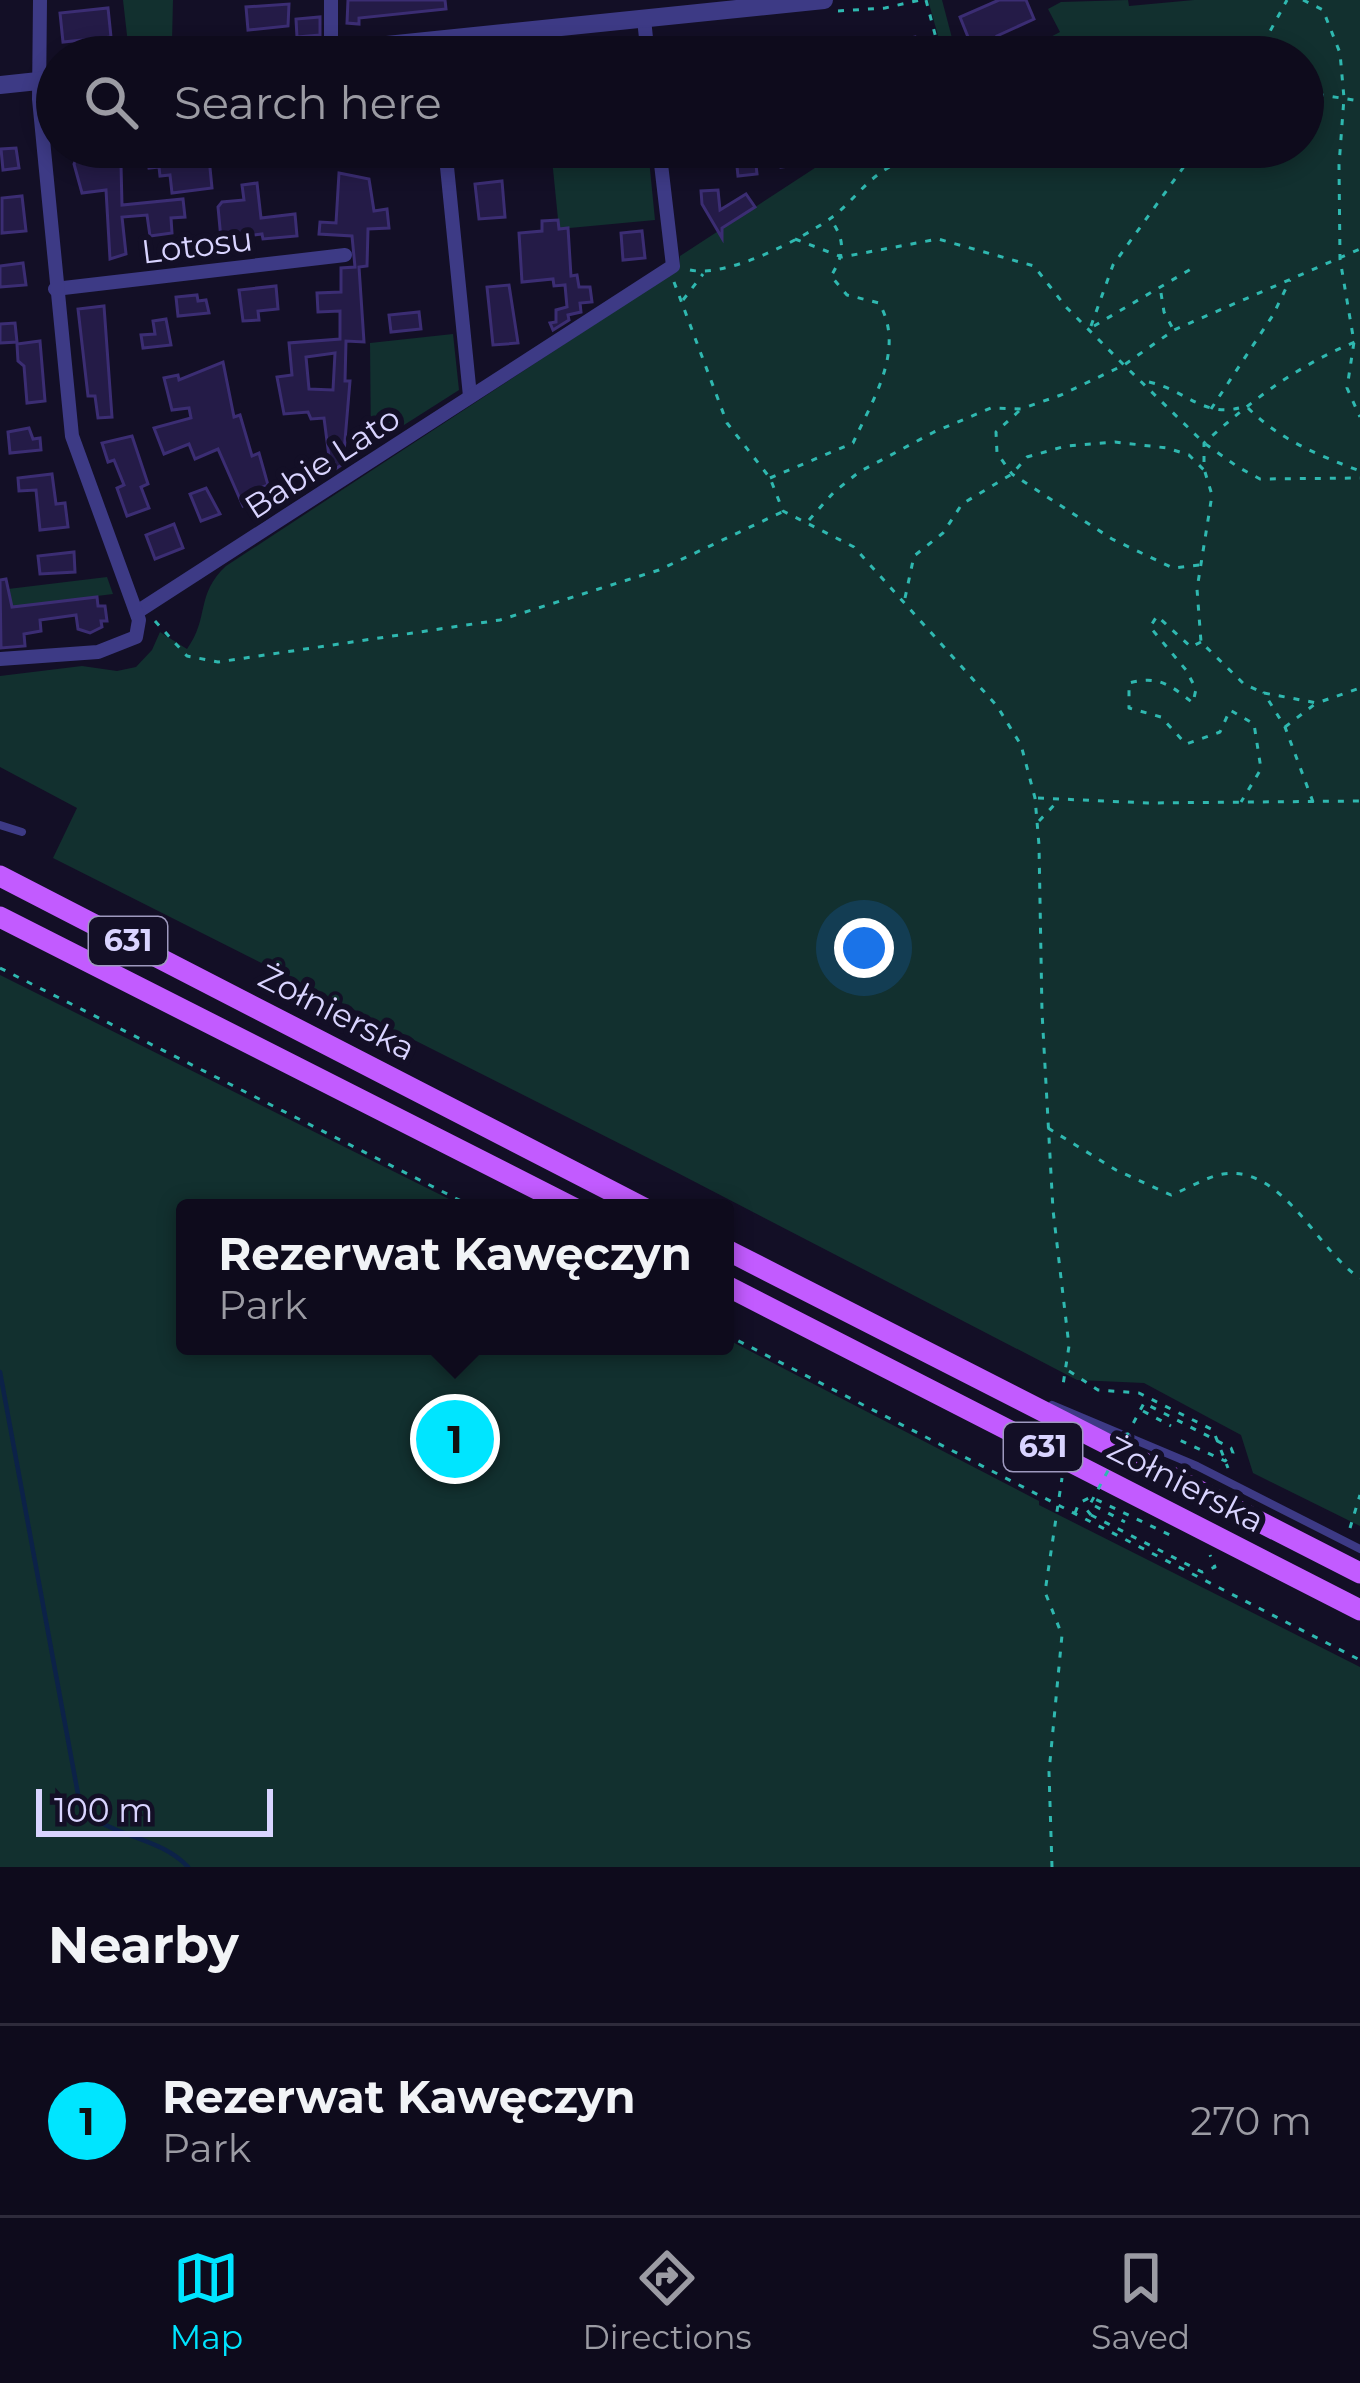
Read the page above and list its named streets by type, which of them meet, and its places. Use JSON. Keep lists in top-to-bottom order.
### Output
{
  "streets": {
    "main road": ["631", "Żołnierska"],
    "street": ["Lotosu", "Babie Lato"]
  },
  "scale_bar": "100 m",
  "page": {
    "search": "Search here",
    "popup": ["Rezerwat Kawęczyn", "Park"],
    "pins": "1",
    "scale": "100 m",
    "heading": "Nearby",
    "list": [
      {
        "mark": "1",
        "name": "Rezerwat Kawęczyn",
        "note": "Park",
        "value": "270 m"
      }
    ],
    "nav": ["Map", "Directions", "Saved"]
  }
}
